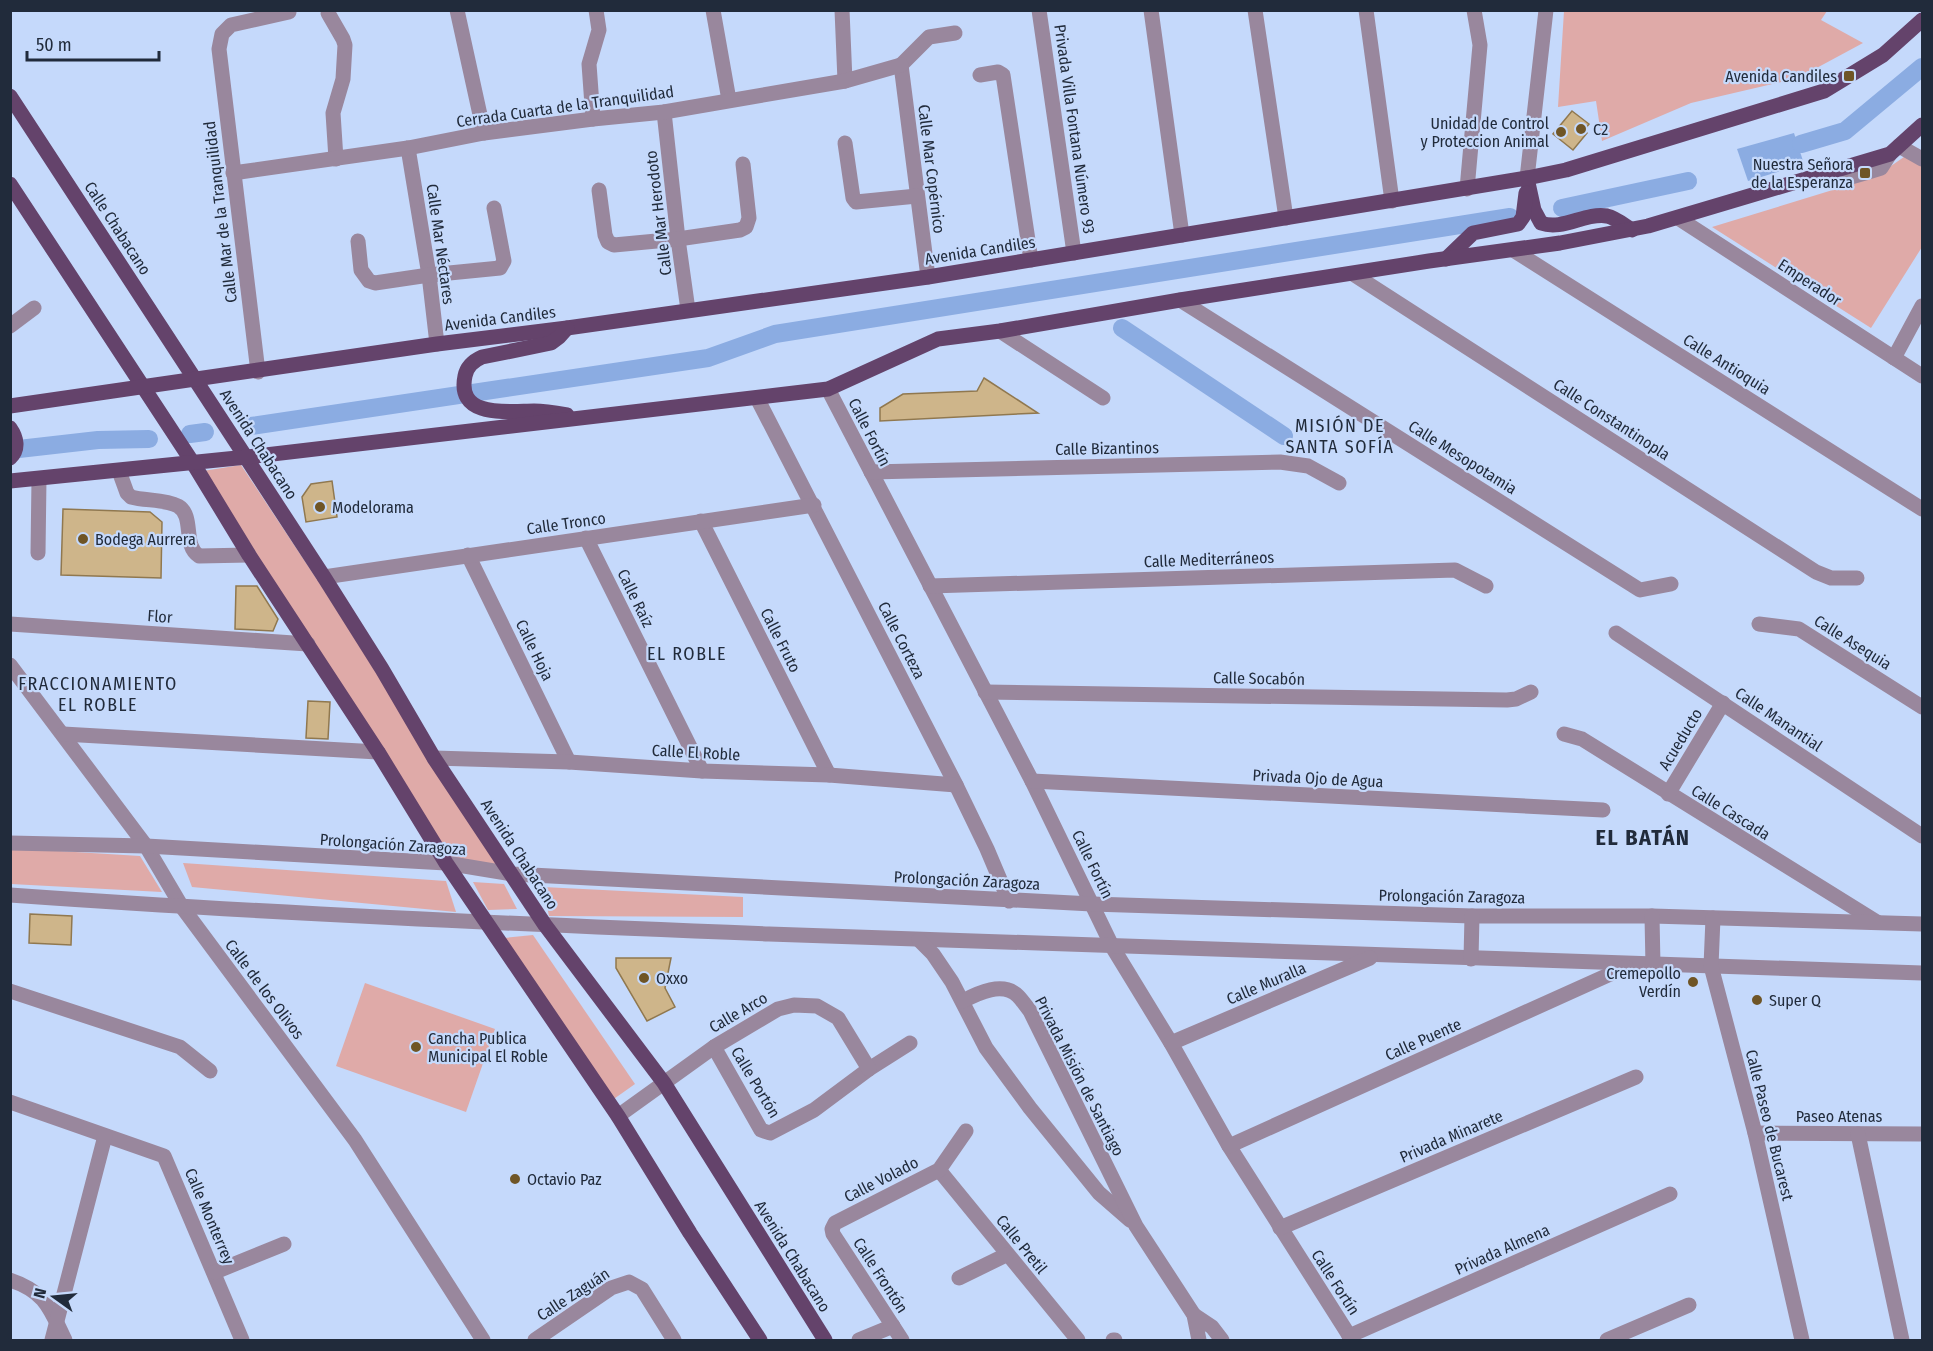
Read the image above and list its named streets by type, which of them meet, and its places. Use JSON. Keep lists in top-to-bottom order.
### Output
{
  "streets": {
    "main road": ["Calle Chabacano", "Avenida Candiles", "Avenida Chabacano"],
    "street": [
      "Cerrada Cuarta de la Tranquilidad",
      "Privada Villa Fontana Número 93",
      "Calle Mar Copérnico",
      "Calle Mar de la Tranquilidad",
      "Calle Mar Herodoto",
      "Calle Mar Néctares",
      "Emperador",
      "Calle Antioquia",
      "Calle Constantinopla",
      "Calle Fortín",
      "Calle Bizantinos",
      "Calle Mesopotamia",
      "Calle Tronco",
      "Calle Mediterráneos",
      "Calle Raíz",
      "Flor",
      "Calle Fruto",
      "Calle Corteza",
      "Calle Asequia",
      "Calle Hoja",
      "Calle Socabón",
      "Calle Manantial",
      "Acueducto",
      "Calle El Roble",
      "Privada Ojo de Agua",
      "Calle Cascada",
      "Prolongación Zaragoza",
      "Calle Muralla",
      "Calle de los Olivos",
      "Calle Arco",
      "Calle Puente",
      "Privada Misión de Santiago",
      "Calle Portón",
      "Paseo Atenas",
      "Calle Paseo de Bucarest",
      "Privada Minarete",
      "Calle Volado",
      "Calle Monterrey",
      "Calle Pretil",
      "Privada Almena",
      "Calle Frontón",
      "Calle Zaguán"
    ]
  },
  "crossings": [
    ["Cerrada Cuarta de la Tranquilidad", "Calle Mar Copérnico"],
    ["Cerrada Cuarta de la Tranquilidad", "Calle Mar de la Tranquilidad"],
    ["Cerrada Cuarta de la Tranquilidad", "Calle Mar Herodoto"],
    ["Cerrada Cuarta de la Tranquilidad", "Calle Mar Néctares"],
    ["Privada Villa Fontana Número 93", "Avenida Candiles"],
    ["Calle Mar Copérnico", "Avenida Candiles"],
    ["Calle Mar de la Tranquilidad", "Avenida Candiles"],
    ["Calle Mar Herodoto", "Avenida Candiles"],
    ["Calle Chabacano", "Avenida Candiles"],
    ["Calle Chabacano", "Avenida Chabacano"],
    ["Calle Mar Néctares", "Avenida Candiles"],
    ["Avenida Candiles", "Avenida Chabacano"],
    ["Calle Fortín", "Calle Bizantinos"],
    ["Calle Fortín", "Calle Mediterráneos"],
    ["Calle Fortín", "Calle Socabón"],
    ["Calle Fortín", "Privada Ojo de Agua"],
    ["Calle Fortín", "Prolongación Zaragoza"],
    ["Calle Fortín", "Calle Muralla"],
    ["Calle Fortín", "Calle Puente"],
    ["Calle Fortín", "Privada Minarete"],
    ["Calle Fortín", "Privada Almena"],
    ["Avenida Chabacano", "Calle Tronco"],
    ["Avenida Chabacano", "Calle El Roble"],
    ["Avenida Chabacano", "Prolongación Zaragoza"],
    ["Avenida Chabacano", "Calle Arco"],
    ["Calle Tronco", "Calle Raíz"],
    ["Calle Tronco", "Calle Fruto"],
    ["Calle Tronco", "Calle Corteza"],
    ["Calle Tronco", "Calle Hoja"],
    ["Calle Raíz", "Calle El Roble"],
    ["Calle Fruto", "Calle El Roble"],
    ["Calle Corteza", "Calle El Roble"],
    ["Calle Corteza", "Prolongación Zaragoza"],
    ["Calle Hoja", "Calle El Roble"],
    ["Calle Manantial", "Acueducto"],
    ["Acueducto", "Calle Cascada"],
    ["Calle Cascada", "Prolongación Zaragoza"],
    ["Prolongación Zaragoza", "Calle de los Olivos"],
    ["Prolongación Zaragoza", "Calle Paseo de Bucarest"],
    ["Calle Arco", "Calle Portón"],
    ["Paseo Atenas", "Calle Paseo de Bucarest"],
    ["Calle Volado", "Calle Pretil"],
    ["Calle Volado", "Calle Frontón"]
  ],
  "districts": [
    "MISIÓN DE SANTA SOFÍA",
    "EL ROBLE",
    "FRACCIONAMIENTO EL ROBLE",
    "EL BATÁN"
  ],
  "places": {
    "transit": ["Avenida Candiles", "Nuestra Señora de la Esperanza"],
    "other": [
      "C2",
      "Unidad de Control y Proteccion Animal",
      "Modelorama",
      "Bodega Aurrera",
      "Oxxo",
      "Cremepollo Verdín",
      "Super Q",
      "Cancha Publica Municipal El Roble",
      "Octavio Paz"
    ]
  },
  "scale_bar": "50 m",
  "north": "left"
}
